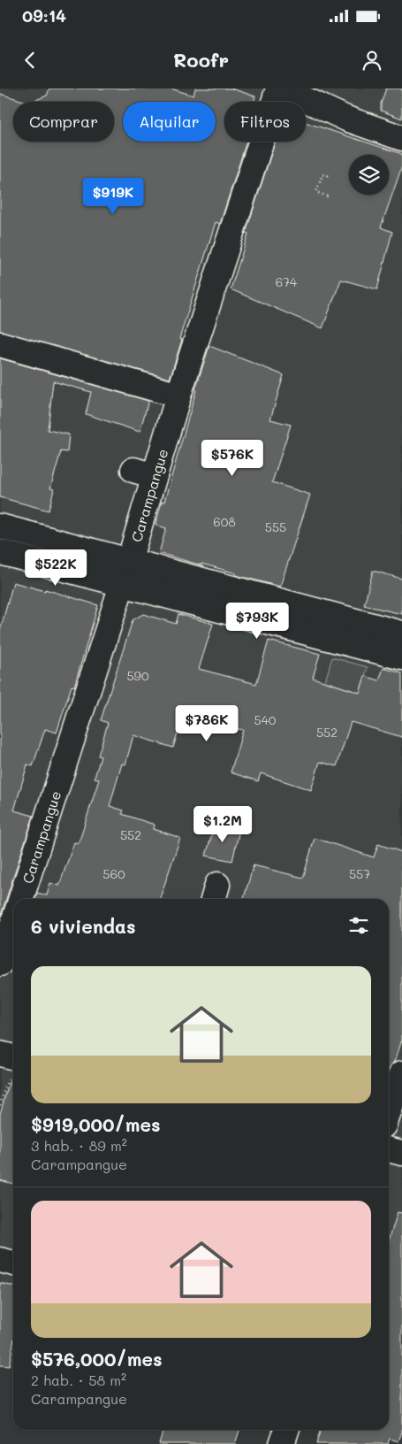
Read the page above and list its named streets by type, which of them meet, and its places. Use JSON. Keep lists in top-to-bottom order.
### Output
{
  "streets": {
    "street": ["Carampangue"]
  },
  "house_numbers": [
    "674",
    "608",
    "555",
    "590",
    "540",
    "552",
    "552",
    "560",
    "557"
  ],
  "page": {
    "status": "09:14",
    "header": "Roofr",
    "chip": ["Comprar", "Alquilar", "Filtros"],
    "price": [
      "$919K",
      "$576K",
      "$522K",
      "$793K",
      "$786K",
      "$1.2M"
    ],
    "heading": "6 viviendas",
    "list": [
      {
        "name": "$919,000/mes",
        "note": "3 hab. · 89 m² · Carampangue"
      },
      {
        "name": "$576,000/mes",
        "note": "2 hab. · 58 m² · Carampangue"
      }
    ]
  }
}
